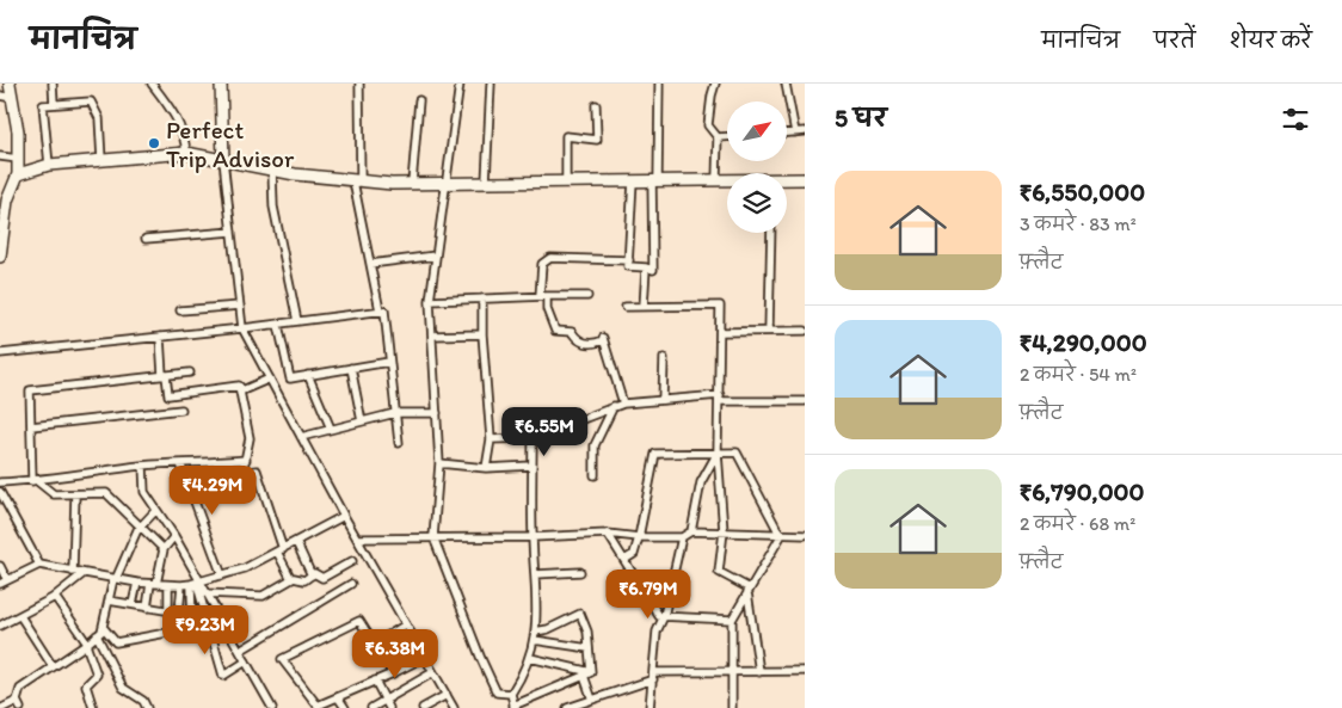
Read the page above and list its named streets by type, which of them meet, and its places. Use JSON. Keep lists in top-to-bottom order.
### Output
{
  "places": ["Perfect Trip Advisor"],
  "north": "top right",
  "page": {
    "header": "मानचित्र",
    "nav": ["मानचित्र", "परतें", "शेयर करें"],
    "heading": "5 घर",
    "list": [
      {
        "name": "₹6,550,000",
        "note": "3 कमरे · 83 m² · फ़्लैट"
      },
      {
        "name": "₹4,290,000",
        "note": "2 कमरे · 54 m² · फ़्लैट"
      },
      {
        "name": "₹6,790,000",
        "note": "2 कमरे · 68 m² · फ़्लैट"
      }
    ],
    "price": [
      "₹6.55M",
      "₹4.29M",
      "₹6.79M",
      "₹9.23M",
      "₹6.38M"
    ]
  }
}
